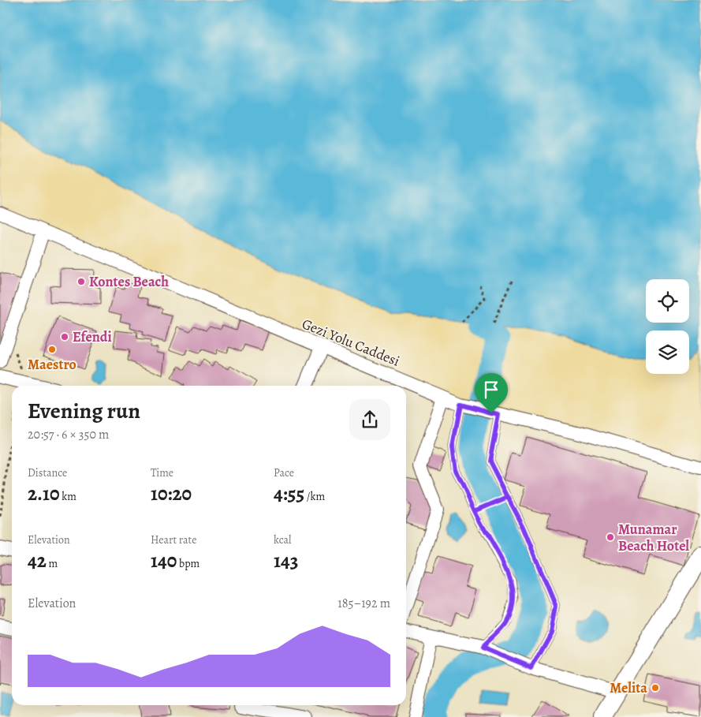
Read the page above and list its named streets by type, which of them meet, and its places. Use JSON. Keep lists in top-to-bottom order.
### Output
{
  "streets": {
    "street": ["Gezi Yolu Caddesi"]
  },
  "places": [
    "Kontes Beach",
    "Efendi",
    "Maestro",
    "Munamar Beach Hotel",
    "Melita"
  ],
  "page": {
    "heading": ["Evening run", "20:57 · 6 × 350 m"],
    "stats": [
      ["Distance", "2.10 km"],
      ["Time", "10:20"],
      ["Pace", "4:55 /km"],
      ["Elevation", "42 m"],
      ["Heart rate", "140 bpm"],
      ["kcal", "143"]
    ],
    "chart": ["Elevation", "185–192 m"]
  }
}
